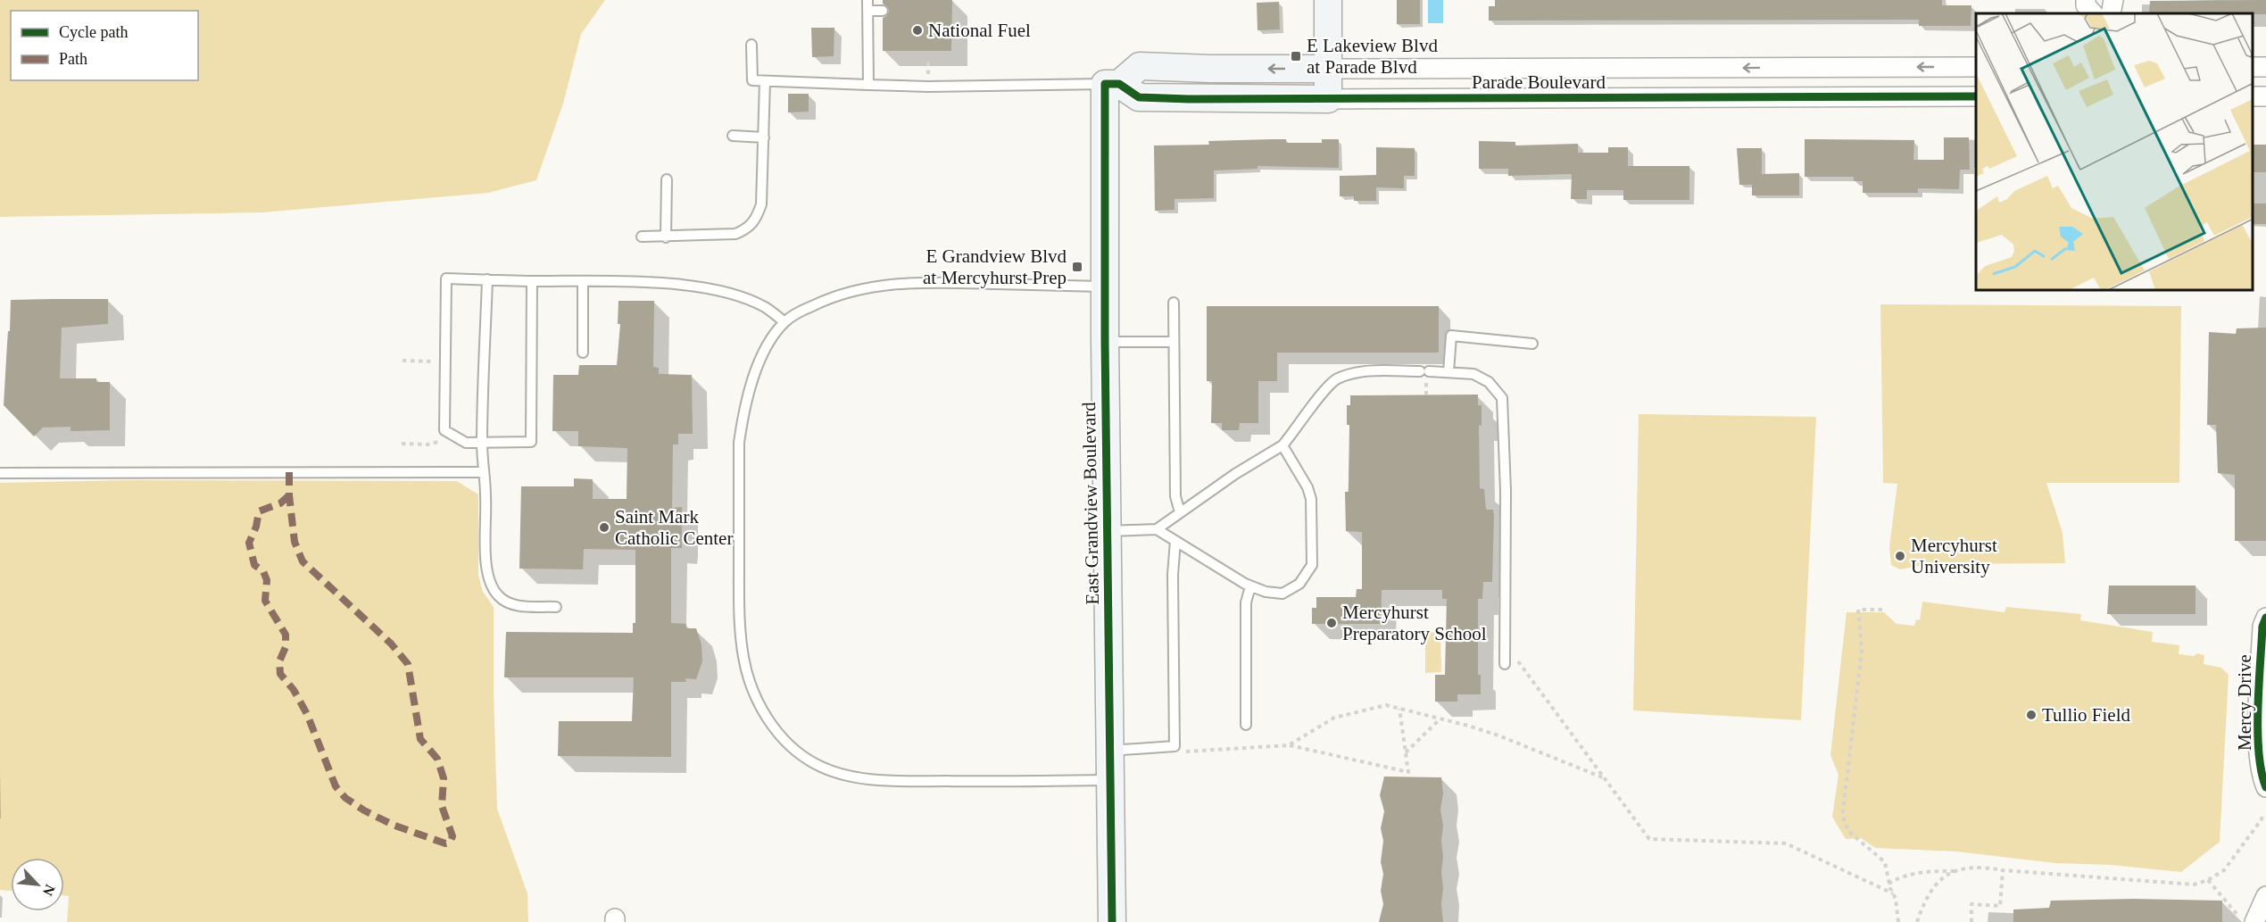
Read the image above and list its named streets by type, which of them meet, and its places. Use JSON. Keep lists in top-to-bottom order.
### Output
{
  "streets": {
    "street": ["Parade Boulevard", "East Grandview Boulevard", "Mercy Drive"]
  },
  "crossings": [
    ["Parade Boulevard", "East Grandview Boulevard"]
  ],
  "places": {
    "other": [
      "National Fuel",
      "Saint Mark Catholic Center",
      "Mercyhurst University",
      "Mercyhurst Preparatory School",
      "Tullio Field"
    ],
    "transit": ["E Lakeview Blvd at Parade Blvd", "E Grandview Blvd at Mercyhurst Prep"]
  },
  "legend": ["Cycle path", "Path"],
  "north": "bottom right"
}
